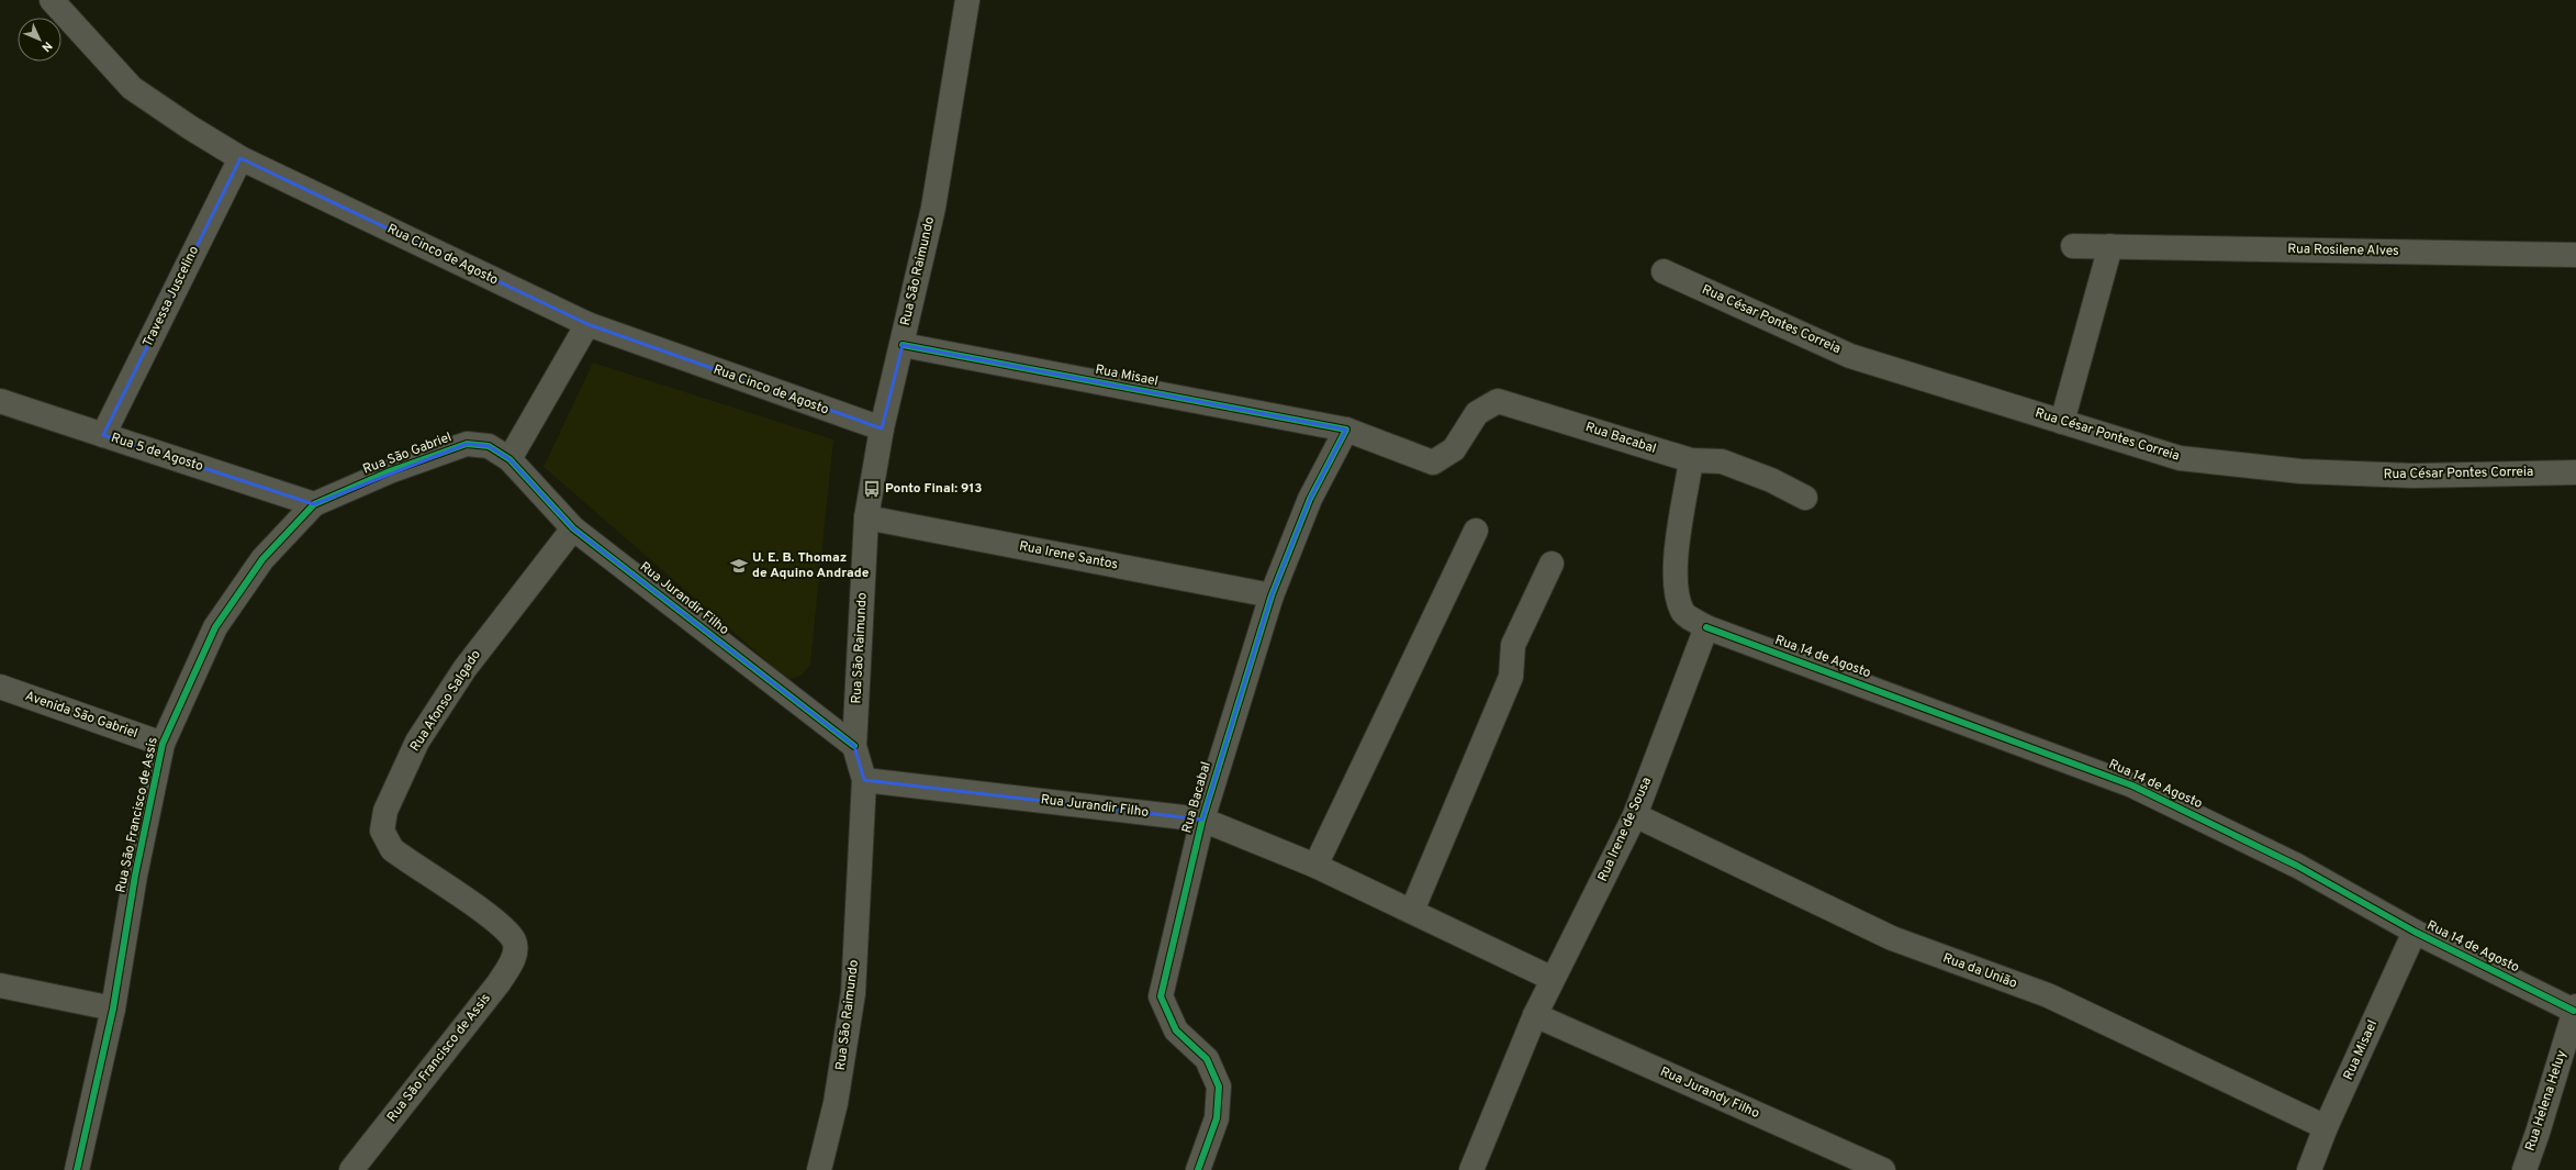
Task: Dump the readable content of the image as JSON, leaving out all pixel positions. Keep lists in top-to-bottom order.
{
  "streets": {
    "street": [
      "Rua Rosilene Alves",
      "Rua Cinco de Agosto",
      "Rua São Raimundo",
      "Travessa Juscelino",
      "Rua César Pontes Correia",
      "Rua Misael",
      "Rua Bacabal",
      "Rua 5 de Agosto",
      "Rua São Gabriel",
      "Rua Irene Santos",
      "Rua Jurandir Filho",
      "Rua 14 de Agosto",
      "Rua Afonso Salgado",
      "Avenida São Gabriel",
      "Rua São Francisco de Assis",
      "Rua Irene de Sousa",
      "Rua da União",
      "Rua Jurandy Filho",
      "Rua Helena Heluy"
    ]
  },
  "crossings": [
    ["Rua Cinco de Agosto", "Rua São Raimundo"],
    ["Rua Cinco de Agosto", "Travessa Juscelino"],
    ["Rua São Raimundo", "Rua Misael"],
    ["Rua São Raimundo", "Rua Irene Santos"],
    ["Rua São Raimundo", "Rua Jurandir Filho"],
    ["Travessa Juscelino", "Rua 5 de Agosto"],
    ["Rua Misael", "Rua Bacabal"],
    ["Rua Misael", "Rua 14 de Agosto"],
    ["Rua Misael", "Rua da União"],
    ["Rua Bacabal", "Rua Irene Santos"],
    ["Rua Bacabal", "Rua Jurandir Filho"],
    ["Rua 5 de Agosto", "Rua São Gabriel"],
    ["Rua 5 de Agosto", "Rua São Francisco de Assis"],
    ["Rua São Gabriel", "Rua Jurandir Filho"],
    ["Rua São Gabriel", "Rua São Francisco de Assis"],
    ["Rua Jurandir Filho", "Rua Afonso Salgado"],
    ["Rua 14 de Agosto", "Rua Irene de Sousa"],
    ["Rua 14 de Agosto", "Rua Helena Heluy"],
    ["Rua Afonso Salgado", "Rua São Francisco de Assis"],
    ["Avenida São Gabriel", "Rua São Francisco de Assis"],
    ["Rua Irene de Sousa", "Rua da União"],
    ["Rua Irene de Sousa", "Rua Jurandy Filho"]
  ],
  "places": {
    "bus stop": ["Ponto Final: 913"],
    "school or university": ["U. E. B. Thomaz de Aquino Andrade"]
  },
  "north": "bottom right"
}
